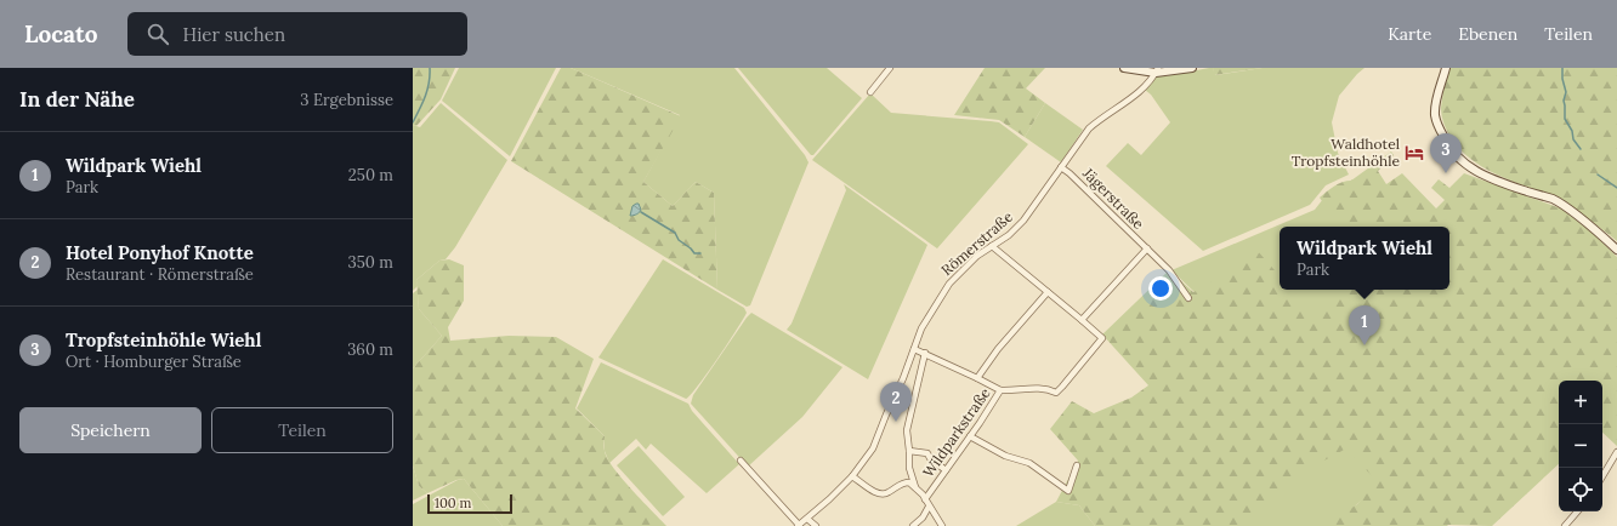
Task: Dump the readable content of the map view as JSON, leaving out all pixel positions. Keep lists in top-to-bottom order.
{
  "streets": {
    "street": ["Jägerstraße", "Römerstraße", "Wildparkstraße"]
  },
  "crossings": [
    ["Jägerstraße", "Römerstraße"],
    ["Jägerstraße", "Wildparkstraße"]
  ],
  "places": {
    "hotel": ["Waldhotel Tropfsteinhöhle"]
  },
  "scale_bar": "100 m",
  "page": {
    "header": "Locato",
    "search": "Hier suchen",
    "nav": ["Karte", "Ebenen", "Teilen"],
    "heading": ["In der Nähe", "3 Ergebnisse"],
    "list": [
      {
        "mark": "1",
        "name": "Wildpark Wiehl",
        "note": "Park",
        "value": "250 m"
      },
      {
        "mark": "2",
        "name": "Hotel Ponyhof Knotte",
        "note": "Restaurant · Römerstraße",
        "value": "350 m"
      },
      {
        "mark": "3",
        "name": "Tropfsteinhöhle Wiehl",
        "note": "Ort · Homburger Straße",
        "value": "360 m"
      }
    ],
    "pins": ["3", "1", "2"],
    "popup": ["Wildpark Wiehl", "Park"],
    "map_buttons": ["+", "−"],
    "buttons": ["Speichern", "Teilen"],
    "scale": "100 m"
  }
}
